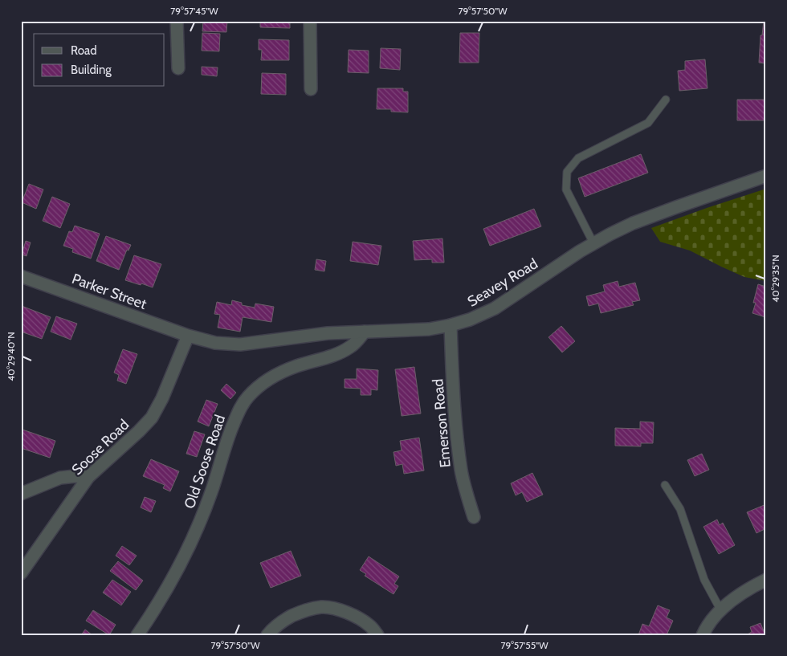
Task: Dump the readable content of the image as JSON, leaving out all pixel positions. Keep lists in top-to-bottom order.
{
  "streets": {
    "street": [
      "Seavey Road",
      "Parker Street",
      "Emerson Road",
      "Soose Road",
      "Old Soose Road"
    ]
  },
  "crossings": [
    ["Seavey Road", "Parker Street"],
    ["Seavey Road", "Emerson Road"],
    ["Seavey Road", "Soose Road"],
    ["Seavey Road", "Old Soose Road"],
    ["Parker Street", "Soose Road"]
  ],
  "legend": ["Road", "Building"],
  "coordinates": [
    "79°57'45\"W",
    "79°57'50\"W",
    "40°29'35\"N",
    "40°29'40\"N",
    "79°57'55\"W"
  ]
}
